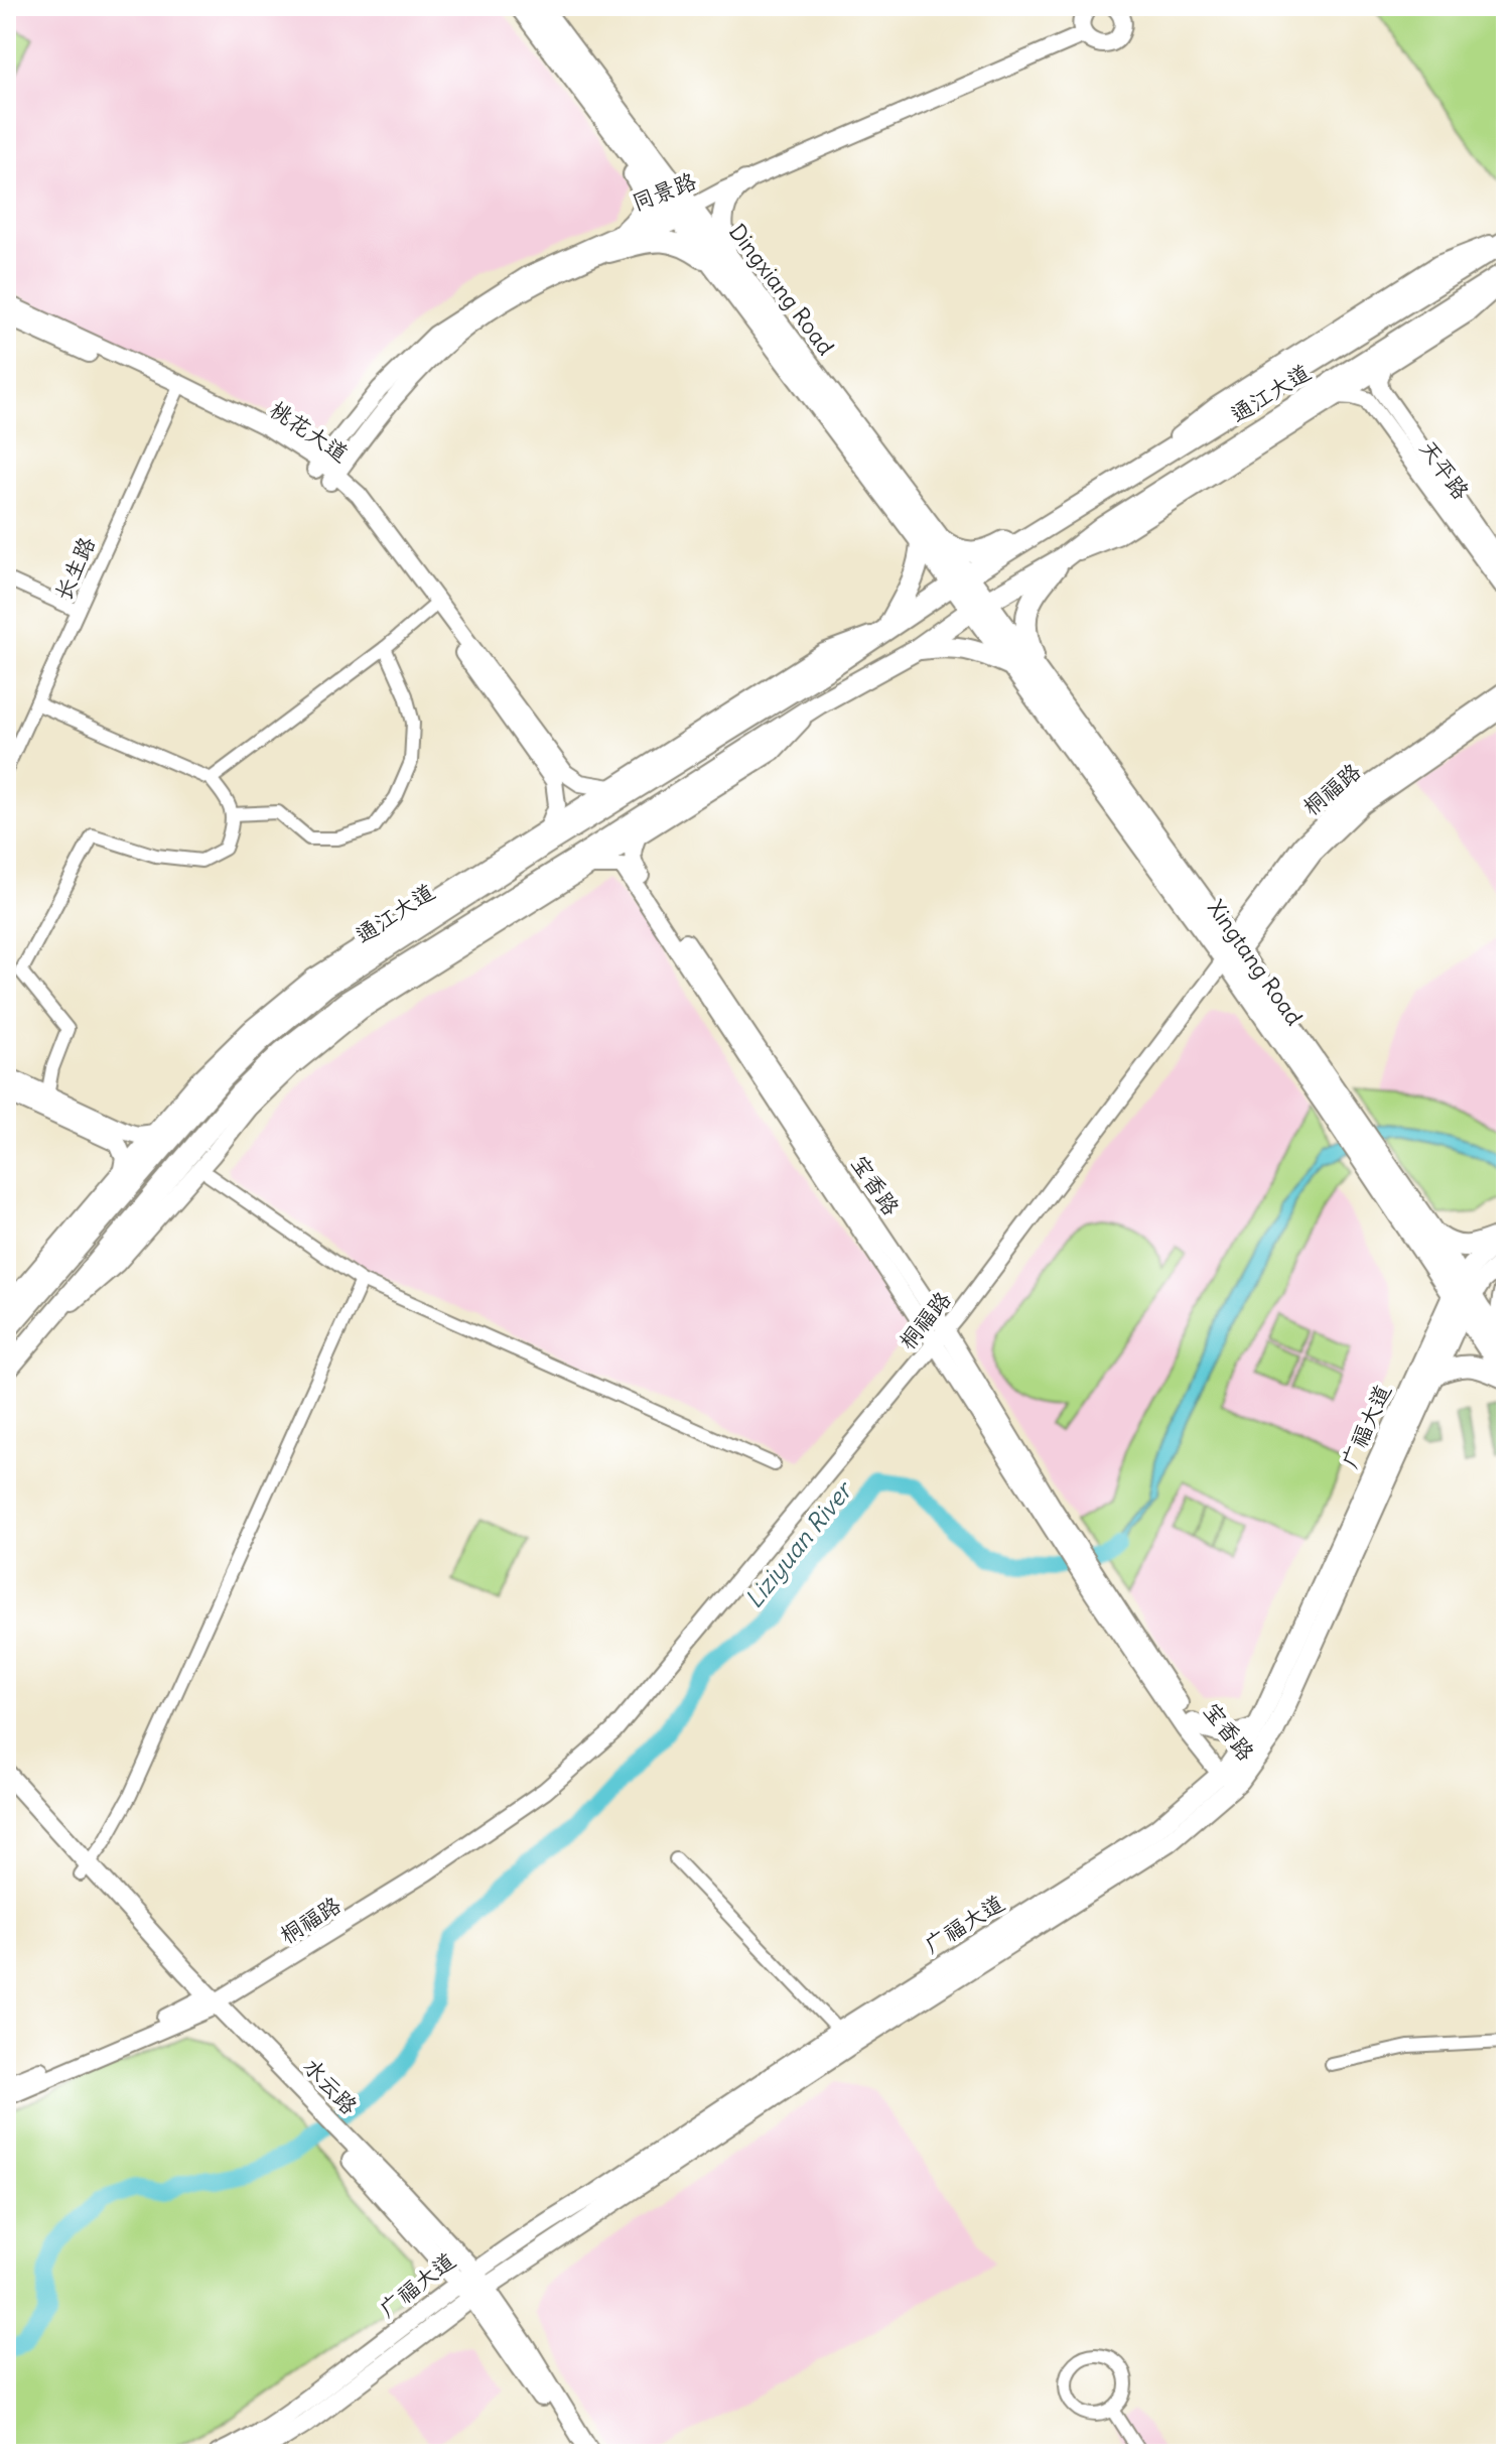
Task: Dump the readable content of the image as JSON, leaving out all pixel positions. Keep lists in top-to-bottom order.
{
  "streets": {
    "main road": [
      "Dingxiang Road",
      "通江大道",
      "Xingtang Road",
      "广福大道",
      "水云路"
    ],
    "street": [
      "同景路",
      "桃花大道",
      "天平路",
      "长生路",
      "桐福路",
      "宝香路"
    ]
  },
  "crossings": [
    ["同景路", "Dingxiang Road"],
    ["同景路", "桃花大道"],
    ["Dingxiang Road", "通江大道"],
    ["Dingxiang Road", "Xingtang Road"],
    ["通江大道", "天平路"],
    ["通江大道", "Xingtang Road"],
    ["桃花大道", "长生路"],
    ["桐福路", "Xingtang Road"],
    ["桐福路", "宝香路"],
    ["桐福路", "水云路"],
    ["Xingtang Road", "广福大道"],
    ["宝香路", "广福大道"],
    ["广福大道", "水云路"]
  ],
  "water": ["Liziyuan River"]
}
